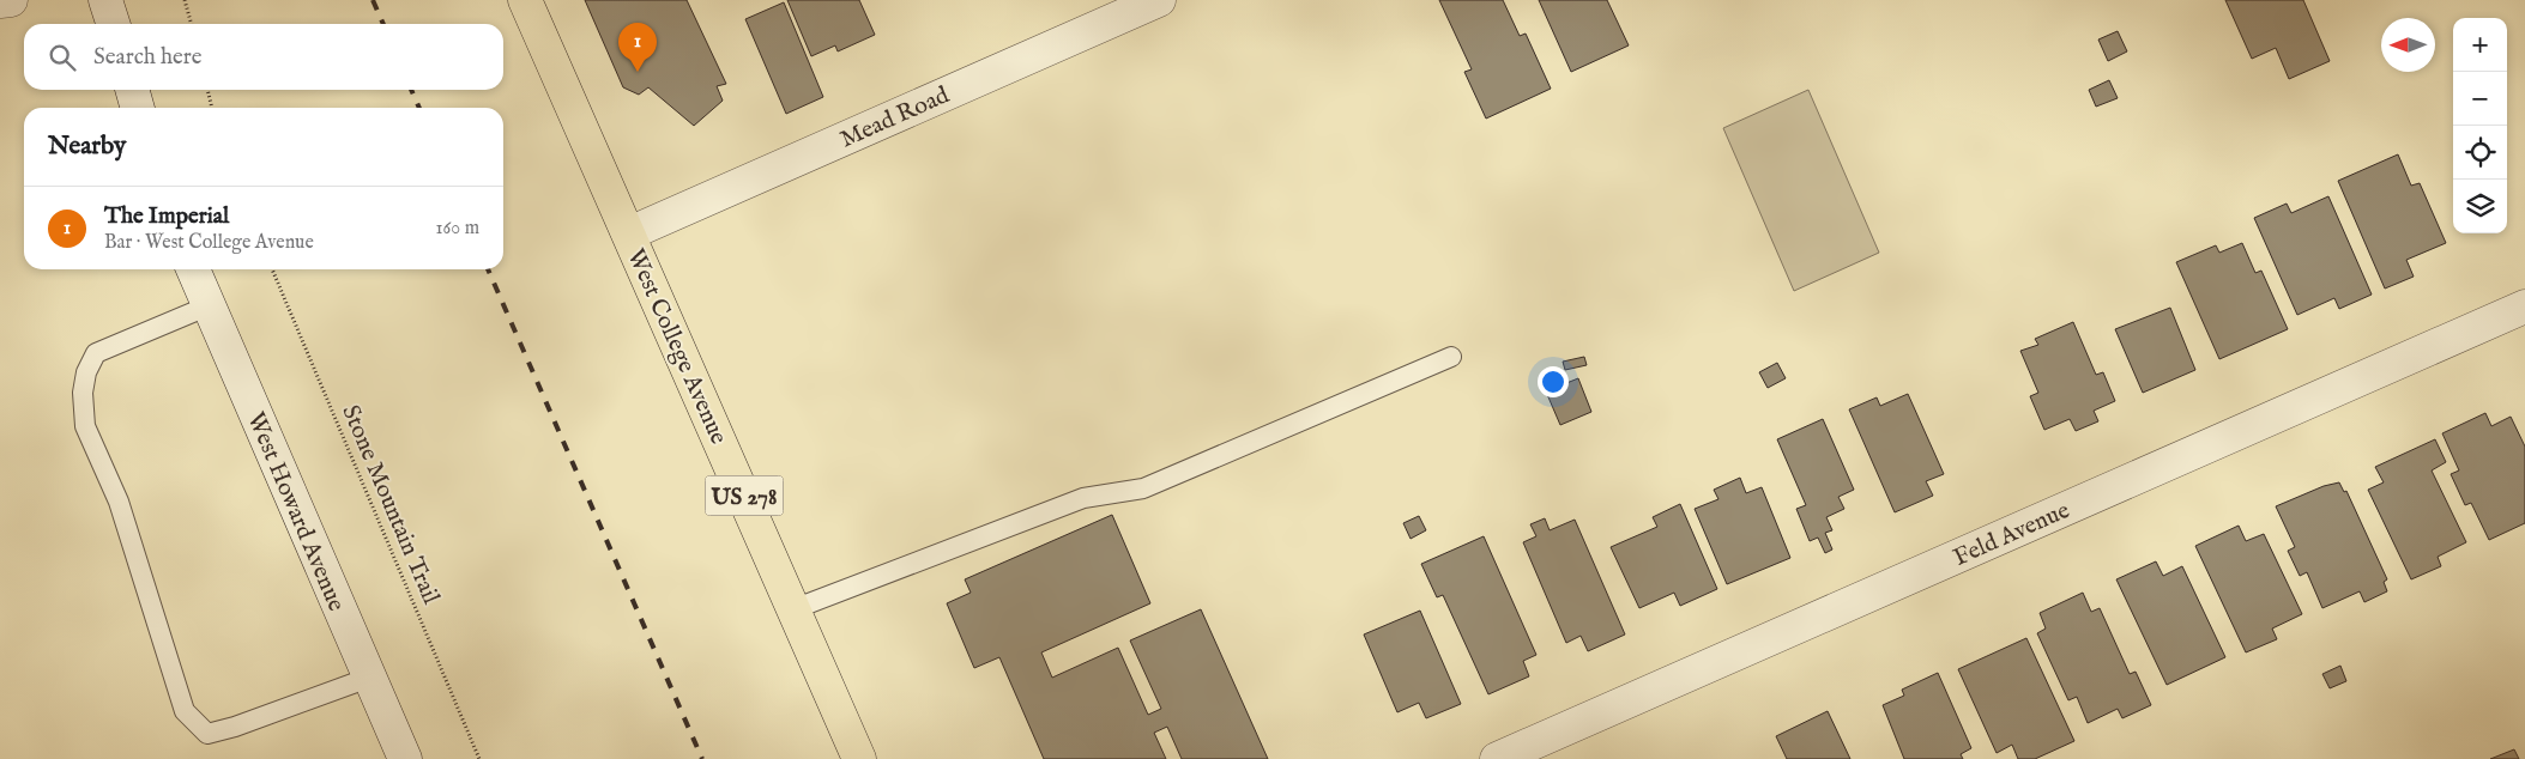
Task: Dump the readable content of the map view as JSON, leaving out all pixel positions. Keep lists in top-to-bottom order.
{
  "streets": {
    "main road": ["West College Avenue", "US 278"],
    "street": ["Mead Road", "West Howard Avenue", "Feld Avenue"],
    "path": ["Stone Mountain Trail"]
  },
  "crossings": [
    ["Mead Road", "West College Avenue"]
  ],
  "north": "left",
  "page": {
    "map_buttons": ["+", "−"],
    "pins": "1",
    "search": "Search here",
    "heading": "Nearby",
    "list": [
      {
        "mark": "1",
        "name": "The Imperial",
        "note": "Bar · West College Avenue",
        "value": "160 m"
      }
    ]
  }
}
